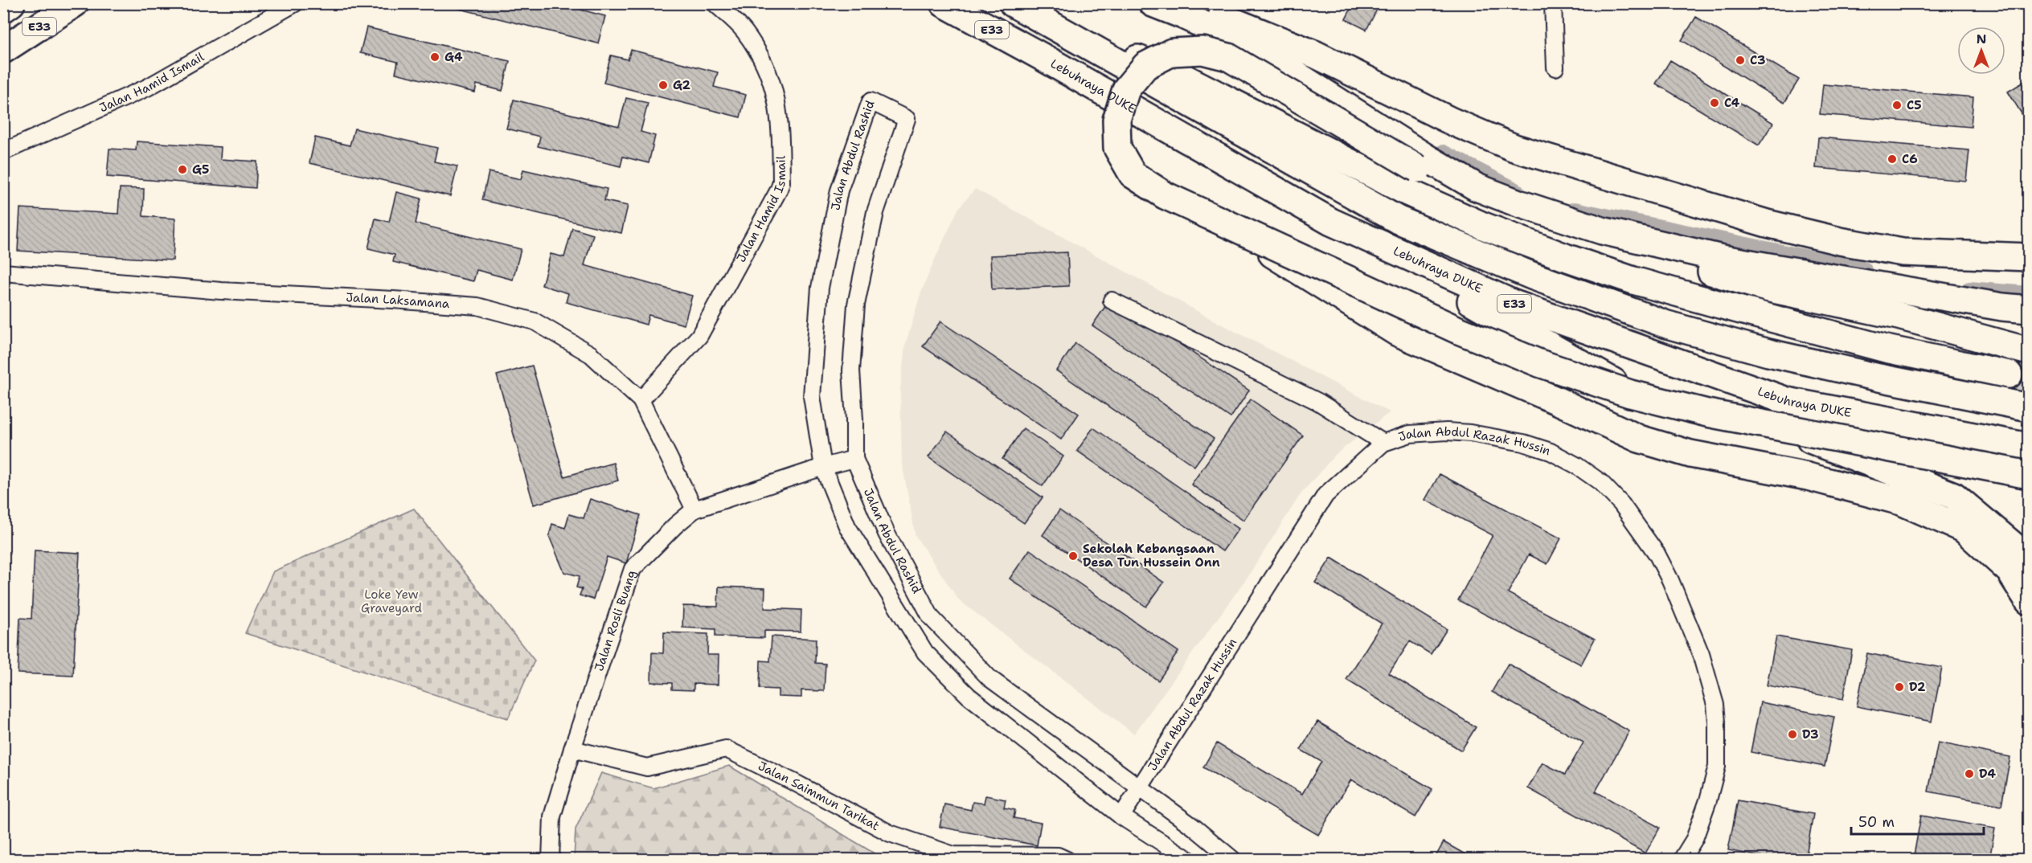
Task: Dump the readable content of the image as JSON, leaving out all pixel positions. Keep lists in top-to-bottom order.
{
  "streets": {
    "highway": ["E33", "Lebuhraya DUKE"],
    "street": [
      "Jalan Hamid Ismail",
      "Jalan Abdul Rashid",
      "Jalan Laksamana",
      "Jalan Abdul Razak Hussin",
      "Jalan Rosli Buang",
      "Jalan Saimmun Tarikat"
    ]
  },
  "crossings": [
    ["Jalan Hamid Ismail", "Jalan Laksamana"],
    ["Jalan Abdul Rashid", "Jalan Abdul Razak Hussin"],
    ["Jalan Abdul Rashid", "Jalan Rosli Buang"],
    ["Jalan Laksamana", "Jalan Rosli Buang"],
    ["Jalan Rosli Buang", "Jalan Saimmun Tarikat"]
  ],
  "parks": ["Loke Yew Graveyard"],
  "places": [
    "G4",
    "C3",
    "G2",
    "C4",
    "C5",
    "C6",
    "G5",
    "Sekolah Kebangsaan Desa Tun Hussein Onn",
    "D2",
    "D3",
    "D4"
  ],
  "scale_bar": "50 m",
  "north": "top"
}
